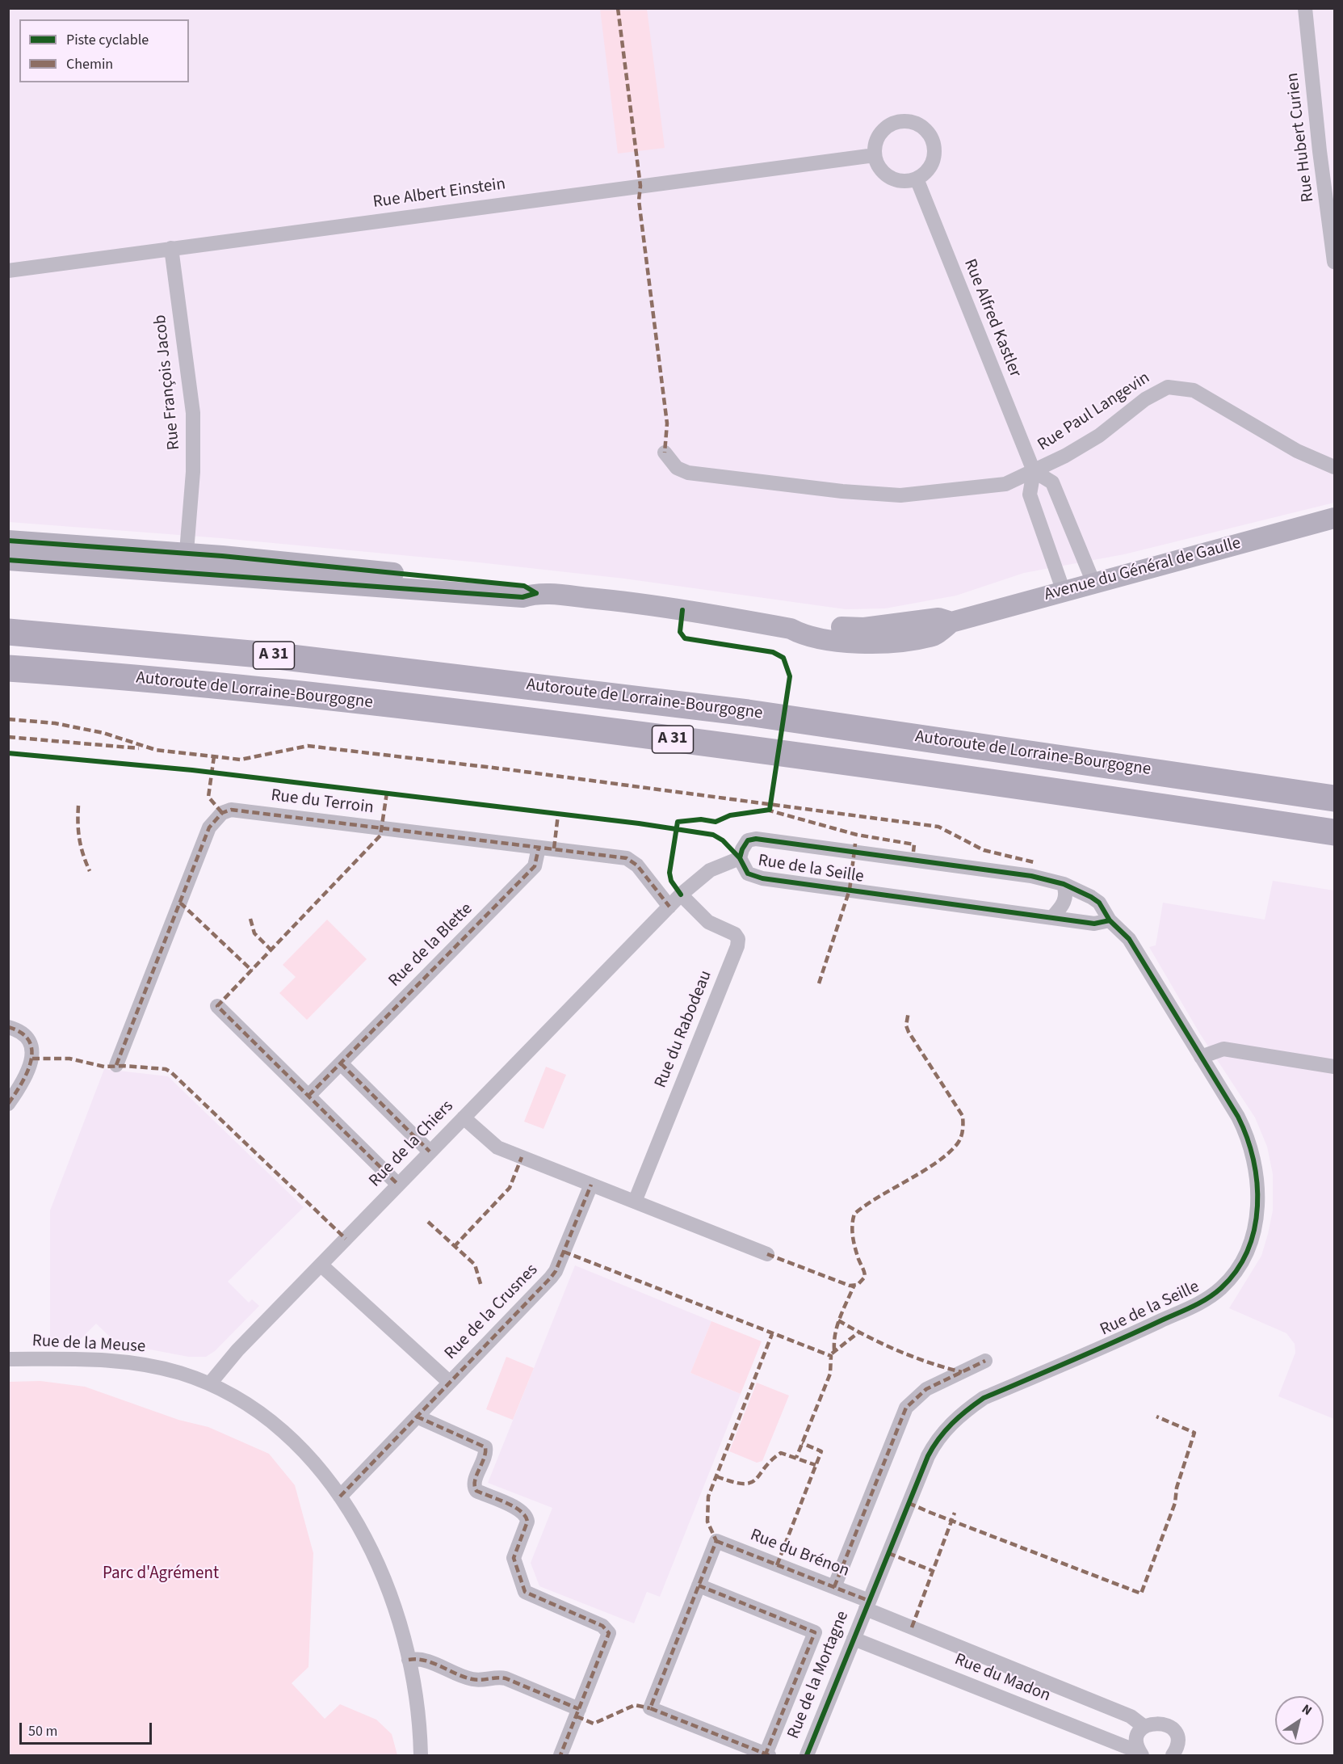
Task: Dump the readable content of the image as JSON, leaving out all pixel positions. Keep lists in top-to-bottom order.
{
  "streets": {
    "highway": ["A 31", "Autoroute de Lorraine-Bourgogne"],
    "main road": ["Avenue du Général de Gaulle"],
    "street": [
      "Rue Hubert Curien",
      "Rue Albert Einstein",
      "Rue Alfred Kastler",
      "Rue François Jacob",
      "Rue Paul Langevin",
      "Rue du Terroin",
      "Rue de la Seille",
      "Rue de la Blette",
      "Rue du Rabodeau",
      "Rue de la Chiers",
      "Rue de la Crusnes",
      "Rue de la Meuse",
      "Rue du Brénon",
      "Rue de la Mortagne",
      "Rue du Madon"
    ]
  },
  "crossings": [
    ["Rue Albert Einstein", "Rue Alfred Kastler"],
    ["Rue Albert Einstein", "Rue François Jacob"],
    ["Rue Alfred Kastler", "Rue Paul Langevin"],
    ["Rue François Jacob", "Avenue du Général de Gaulle"],
    ["Rue du Terroin", "Rue de la Seille"],
    ["Rue du Terroin", "Rue de la Blette"],
    ["Rue de la Seille", "Rue du Rabodeau"],
    ["Rue de la Seille", "Rue de la Chiers"],
    ["Rue de la Seille", "Rue du Brénon"],
    ["Rue de la Seille", "Rue de la Mortagne"],
    ["Rue de la Seille", "Rue du Madon"],
    ["Rue de la Chiers", "Rue de la Crusnes"],
    ["Rue de la Chiers", "Rue de la Meuse"],
    ["Rue du Brénon", "Rue de la Mortagne"],
    ["Rue du Brénon", "Rue du Madon"],
    ["Rue de la Mortagne", "Rue du Madon"]
  ],
  "parks": ["Parc d'Agrément"],
  "legend": ["Piste cyclable", "Chemin"],
  "scale_bar": "50 m",
  "north": "top right"
}
